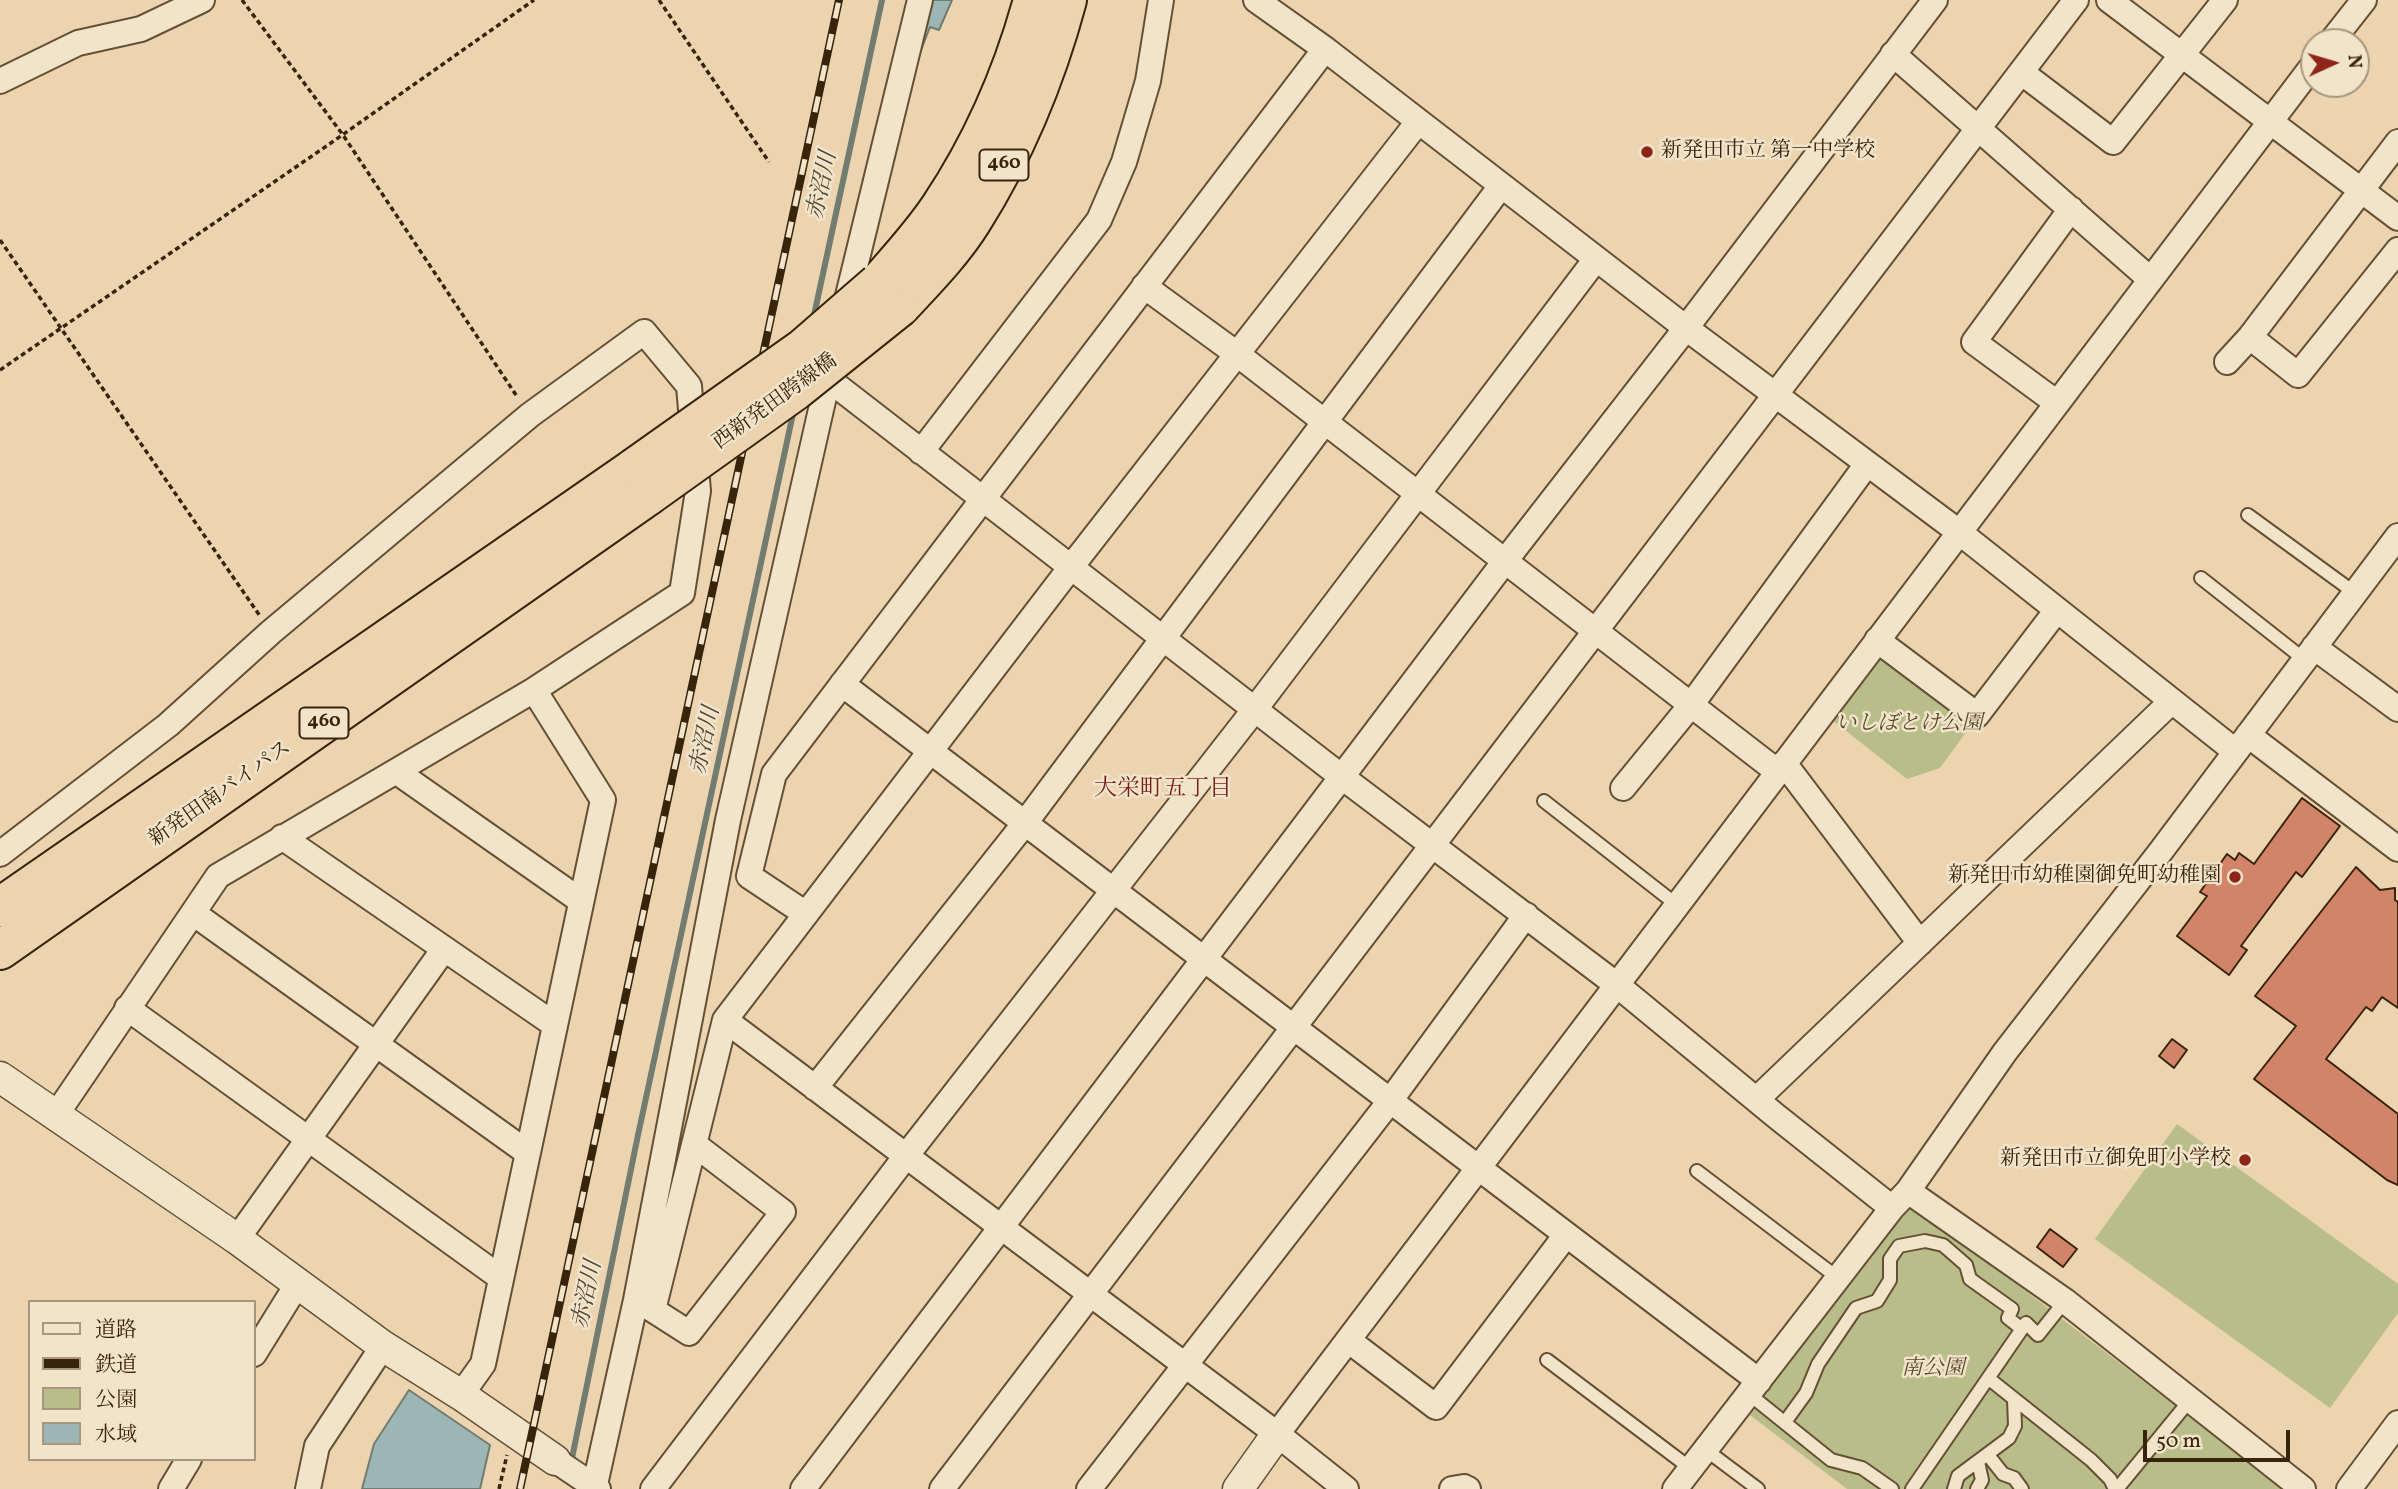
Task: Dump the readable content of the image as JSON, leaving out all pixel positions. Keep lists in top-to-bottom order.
{
  "streets": {
    "highway": ["460", "西新発田跨線橋", "新発田南バイパス"]
  },
  "crossings": [
    ["460", "西新発田跨線橋"],
    ["西新発田跨線橋", "新発田南バイパス"]
  ],
  "districts": ["大栄町五丁目"],
  "water": ["赤沼川"],
  "parks": ["いしぼとけ公園", "南公園"],
  "places": ["新発田市立 第一中学校", "新発田市幼稚園御免町幼稚園", "新発田市立御免町小学校"],
  "legend": [
    "道路",
    "鉄道",
    "公園",
    "水域"
  ],
  "scale_bar": "50 m",
  "north": "right"
}
